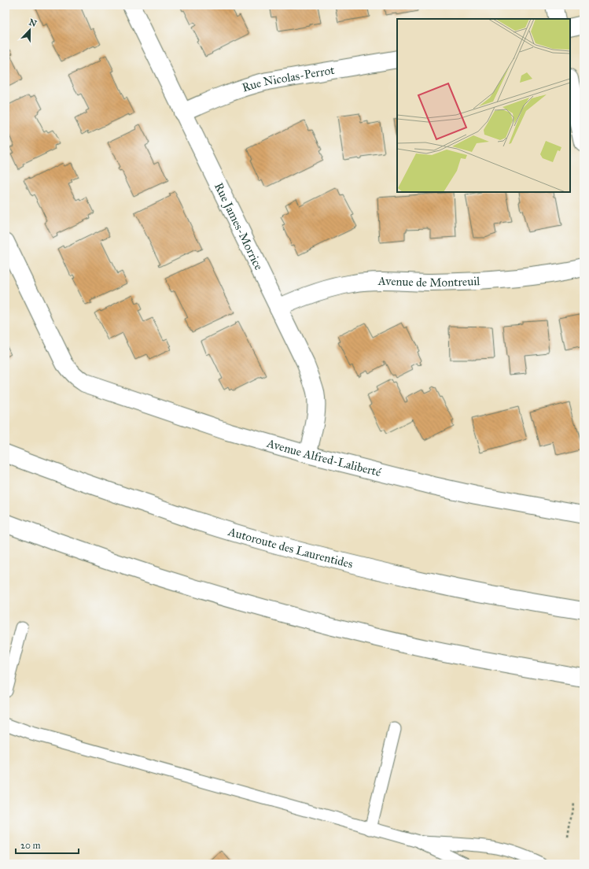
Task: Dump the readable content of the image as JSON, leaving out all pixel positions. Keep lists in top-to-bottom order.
{
  "streets": {
    "main road": [
      "Rue Nicolas-Perrot",
      "Rue James-Morrice",
      "Avenue de Montreuil",
      "Avenue Alfred-Laliberté",
      "Autoroute des Laurentides"
    ]
  },
  "crossings": [
    ["Rue Nicolas-Perrot", "Rue James-Morrice"],
    ["Rue James-Morrice", "Avenue de Montreuil"],
    ["Rue James-Morrice", "Avenue Alfred-Laliberté"]
  ],
  "scale_bar": "20 m",
  "north": "top"
}
